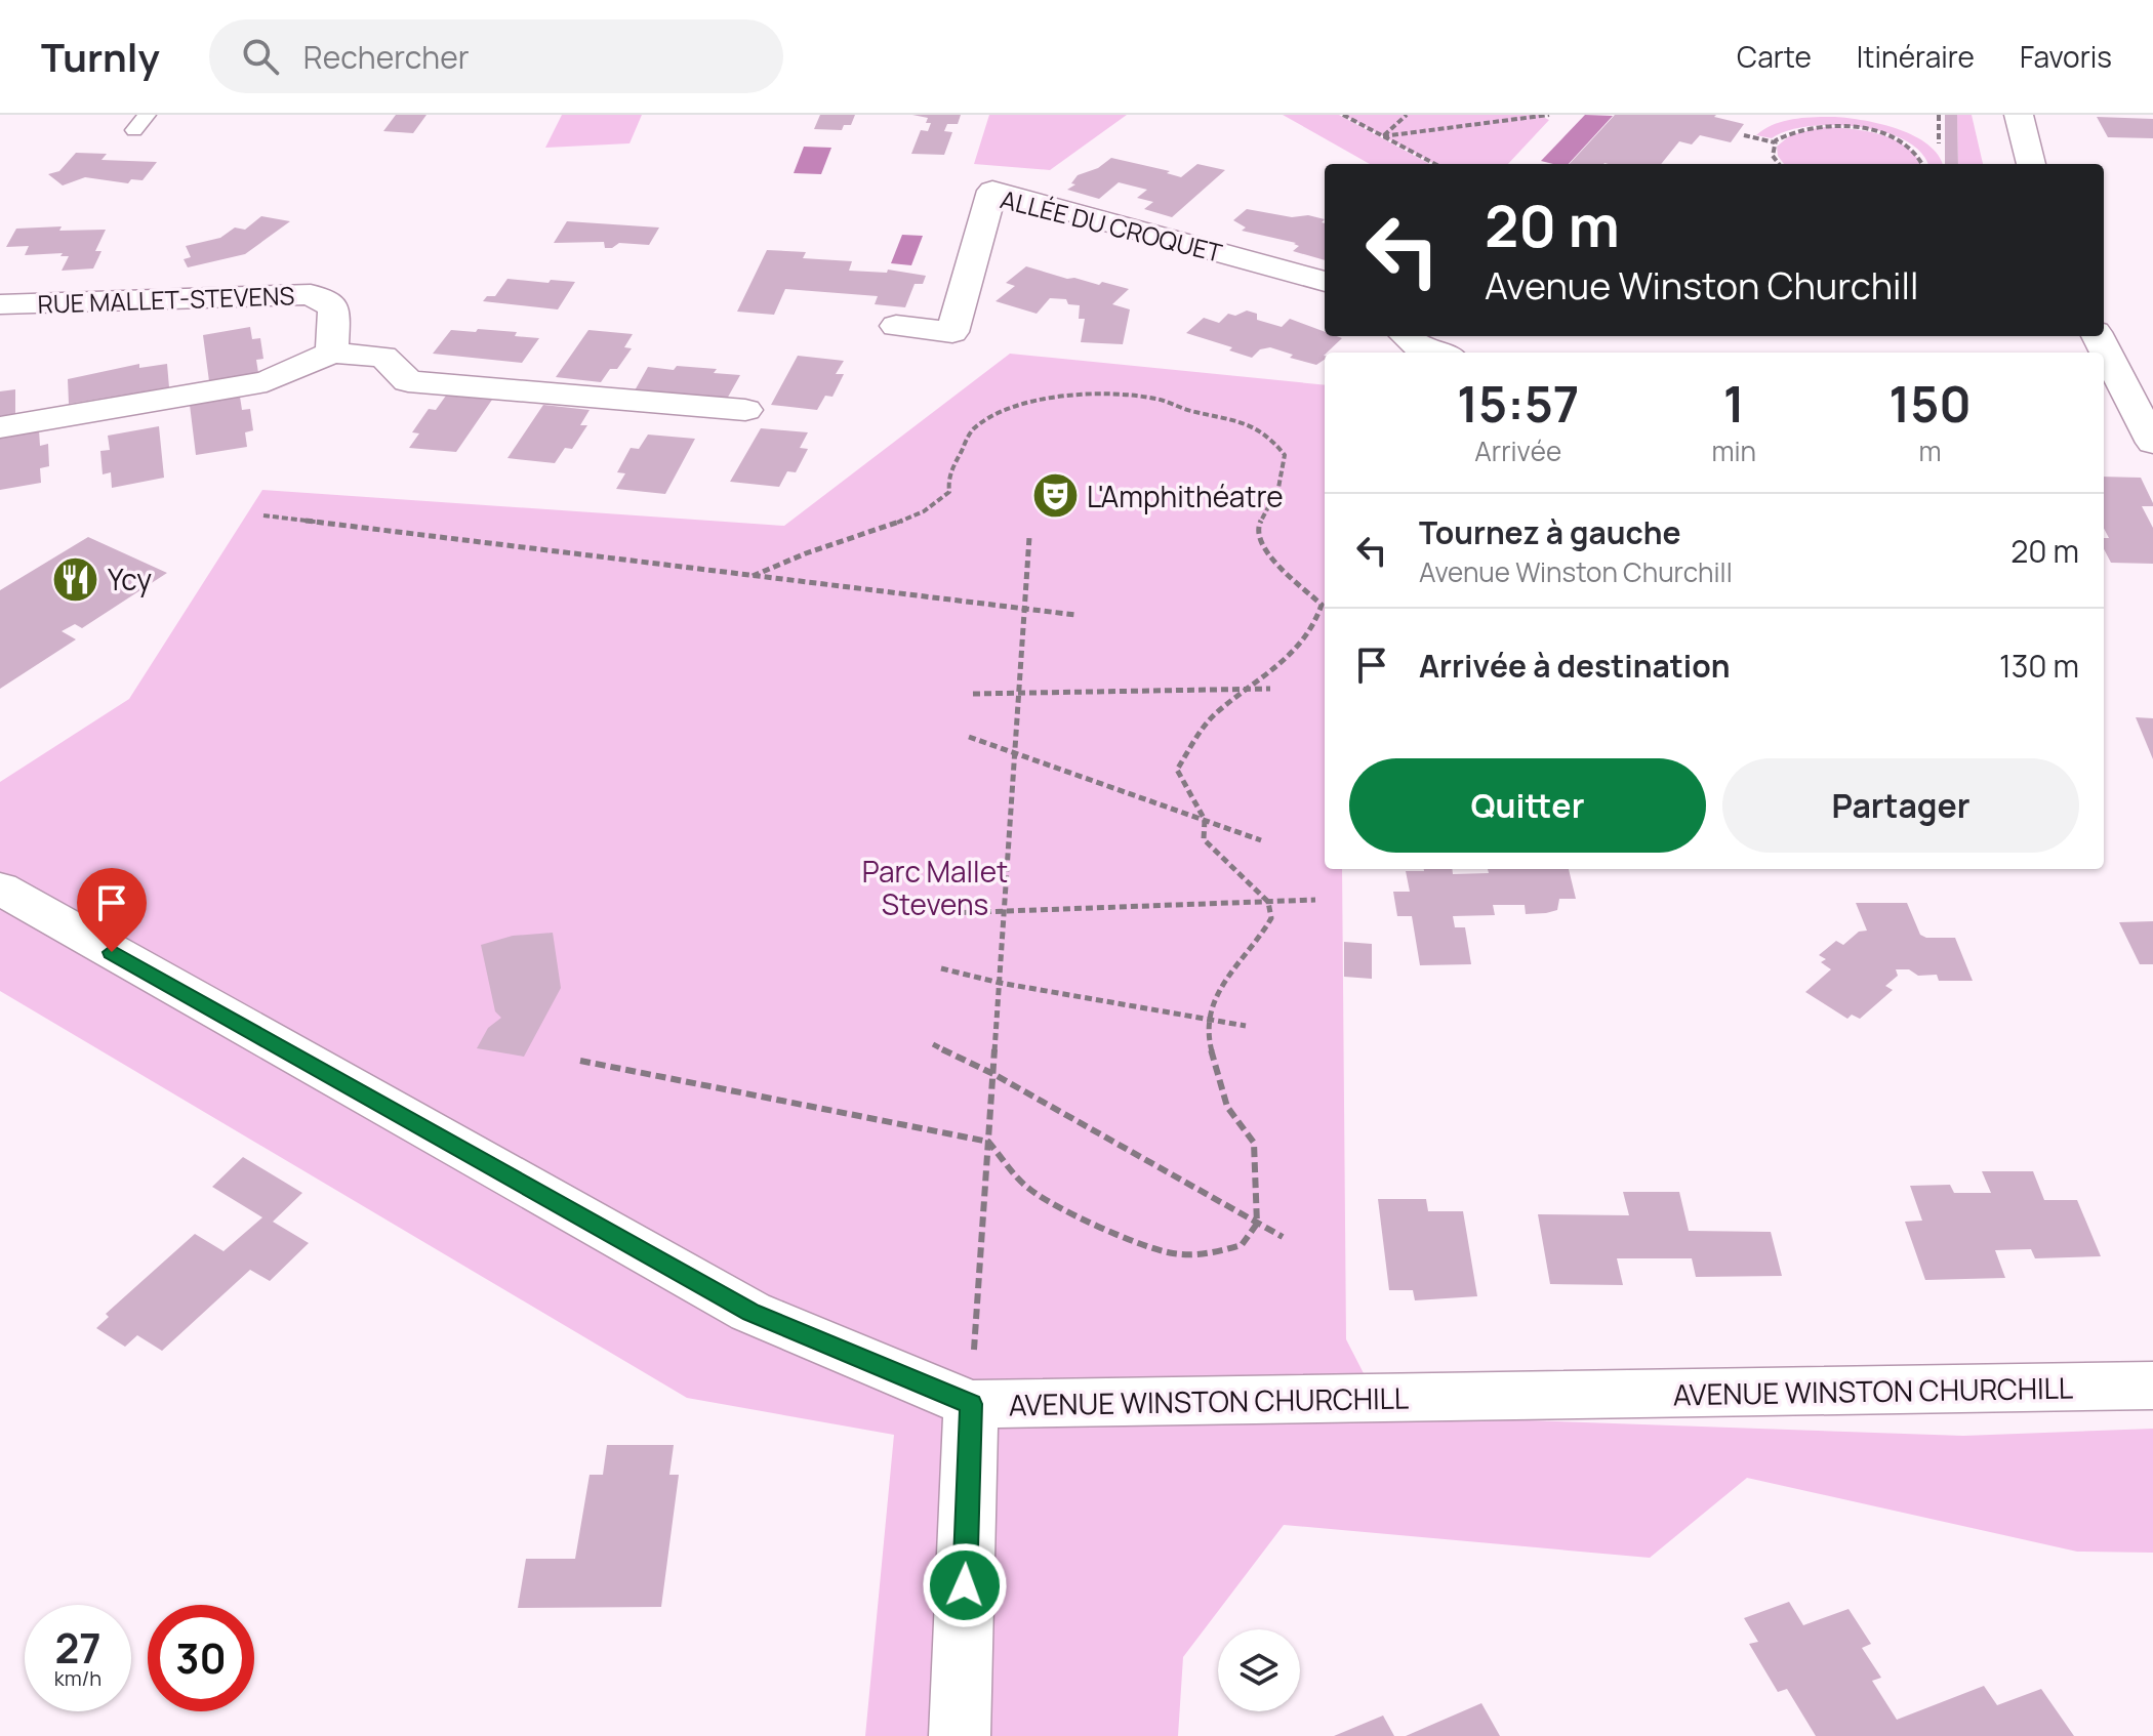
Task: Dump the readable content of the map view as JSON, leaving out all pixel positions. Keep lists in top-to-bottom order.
{
  "streets": {
    "street": ["ALLÉE DU CROQUET", "RUE MALLET-STEVENS", "AVENUE WINSTON CHURCHILL"]
  },
  "parks": ["Parc Mallet Stevens"],
  "places": {
    "theatre": ["L'Amphithéatre"],
    "restaurant": ["Ycy"]
  },
  "page": {
    "header": "Turnly",
    "search": "Rechercher",
    "nav": ["Carte", "Itinéraire", "Favoris"],
    "turn": ["20 m", "Avenue Winston Churchill"],
    "eta": [
      "15:57",
      "Arrivée",
      "1",
      "min",
      "150",
      "m"
    ],
    "list": [
      {
        "name": "Tournez à gauche",
        "note": "Avenue Winston Churchill",
        "value": "20 m"
      },
      {
        "name": "Arrivée à destination",
        "value": "130 m"
      }
    ],
    "buttons": ["Quitter", "Partager"],
    "speed": "27 km/h",
    "limit": "30"
  }
}
